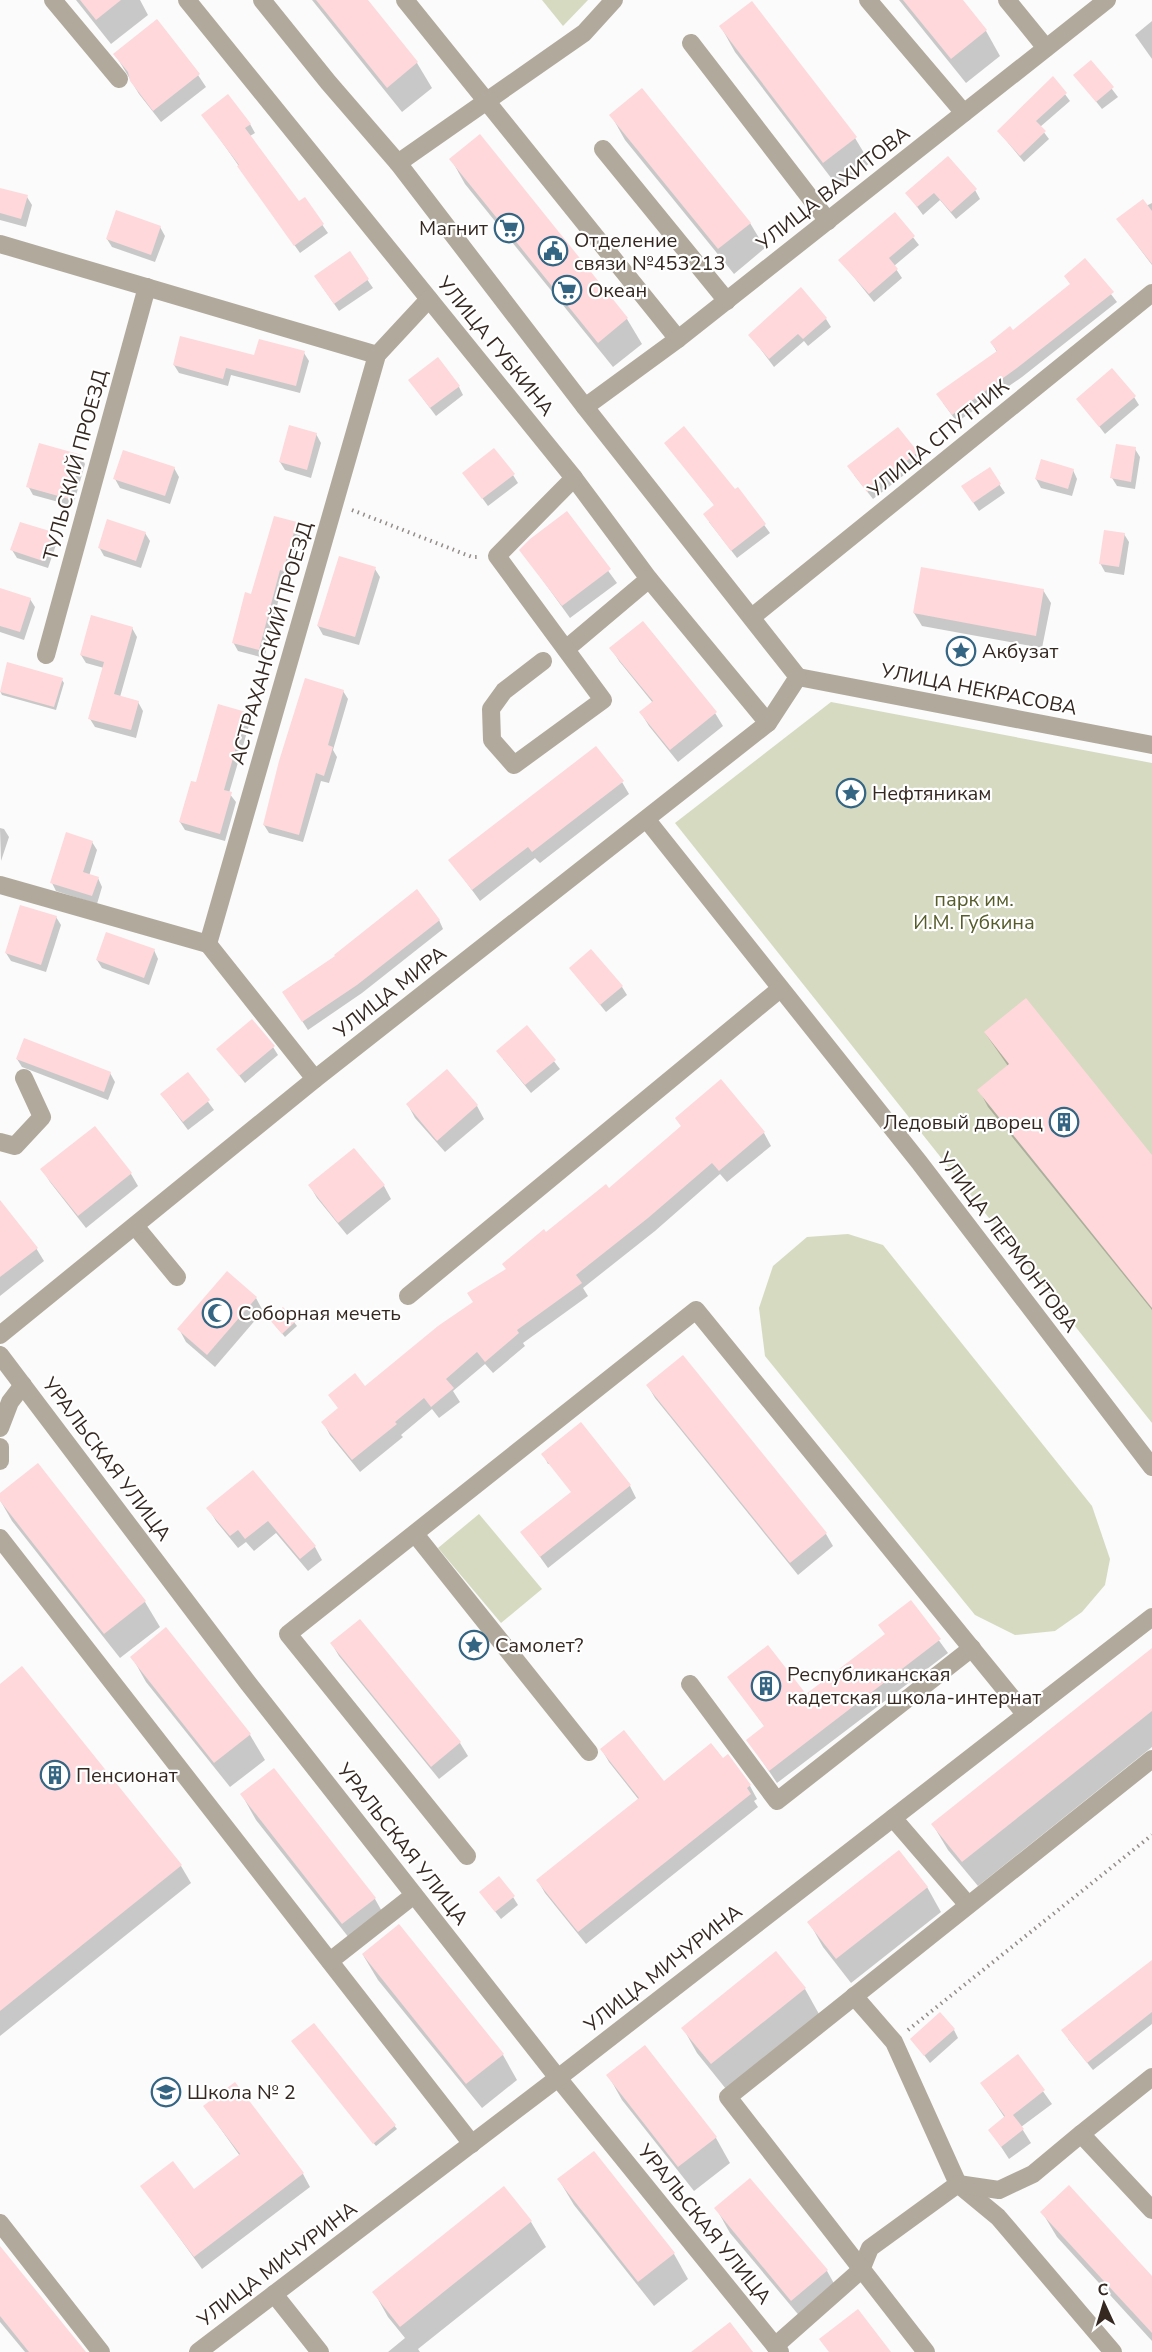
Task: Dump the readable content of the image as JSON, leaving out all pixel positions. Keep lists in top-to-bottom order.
{
  "streets": {
    "street": [
      "УЛИЦА ВАХИТОВА",
      "УЛИЦА ГУБКИНА",
      "УЛИЦА СПУТНИК",
      "ТУЛЬСКИЙ ПРОЕЗД",
      "АСТРАХАНСКИЙ ПРОЕЗД",
      "УЛИЦА НЕКРАСОВА",
      "УЛИЦА МИРА",
      "УЛИЦА ЛЕРМОНТОВА",
      "УРАЛЬСКАЯ УЛИЦА",
      "УЛИЦА МИЧУРИНА"
    ]
  },
  "crossings": [
    ["УЛИЦА ВАХИТОВА", "УЛИЦА ГУБКИНА"],
    ["УЛИЦА ГУБКИНА", "УЛИЦА СПУТНИК"],
    ["УЛИЦА ГУБКИНА", "УЛИЦА НЕКРАСОВА"],
    ["УЛИЦА ГУБКИНА", "УЛИЦА МИРА"],
    ["УЛИЦА НЕКРАСОВА", "УЛИЦА МИРА"],
    ["УЛИЦА МИРА", "УЛИЦА ЛЕРМОНТОВА"],
    ["УРАЛЬСКАЯ УЛИЦА", "УЛИЦА МИЧУРИНА"]
  ],
  "parks": ["парк им. И.М. Губкина"],
  "places": {
    "supermarket": ["Магнит", "Океан"],
    "public building": ["Отделение связи №453213"],
    "place": ["Акбузат", "Нефтяникам", "Самолет?"],
    "building": ["Ледовый дворец", "Республиканская кадетская школа-интернат", "Пенсионат"],
    "mosque": ["Соборная мечеть"],
    "school or university": ["Школа № 2"]
  },
  "north": "top"
}
